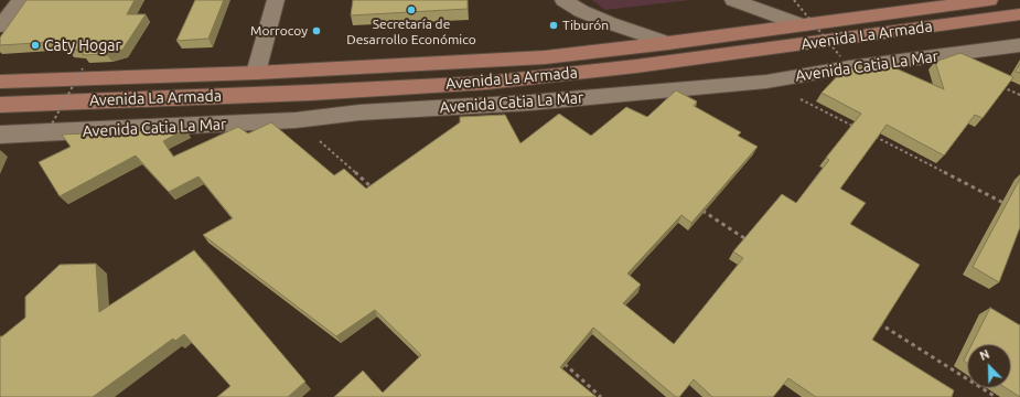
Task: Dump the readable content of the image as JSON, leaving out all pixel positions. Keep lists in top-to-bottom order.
{
  "streets": {
    "main road": ["Avenida La Armada"],
    "street": ["Avenida Catia La Mar"]
  },
  "places": [
    "Secretaría de Desarrollo Económico",
    "Tiburón",
    "Morrocoy",
    "Caty Hogar"
  ],
  "north": "top left"
}
